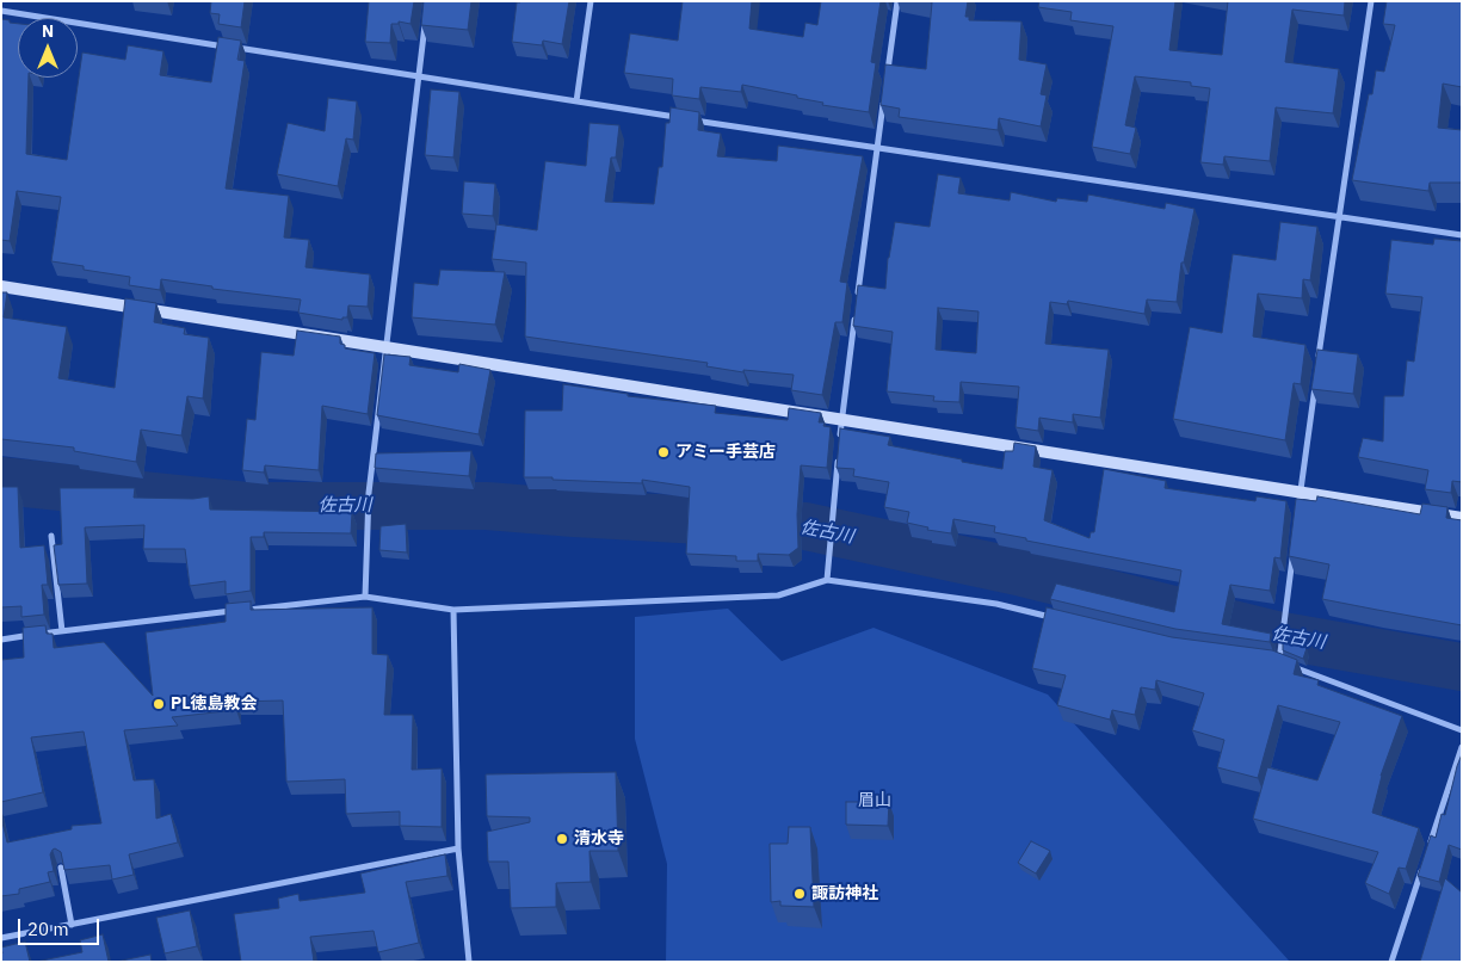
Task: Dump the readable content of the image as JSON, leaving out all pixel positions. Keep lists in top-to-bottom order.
{
  "water": ["佐古川"],
  "parks": ["眉山"],
  "places": [
    "アミー手芸店",
    "PL徳島教会",
    "清水寺",
    "諏訪神社"
  ],
  "scale_bar": "20 m",
  "north": "top"
}
